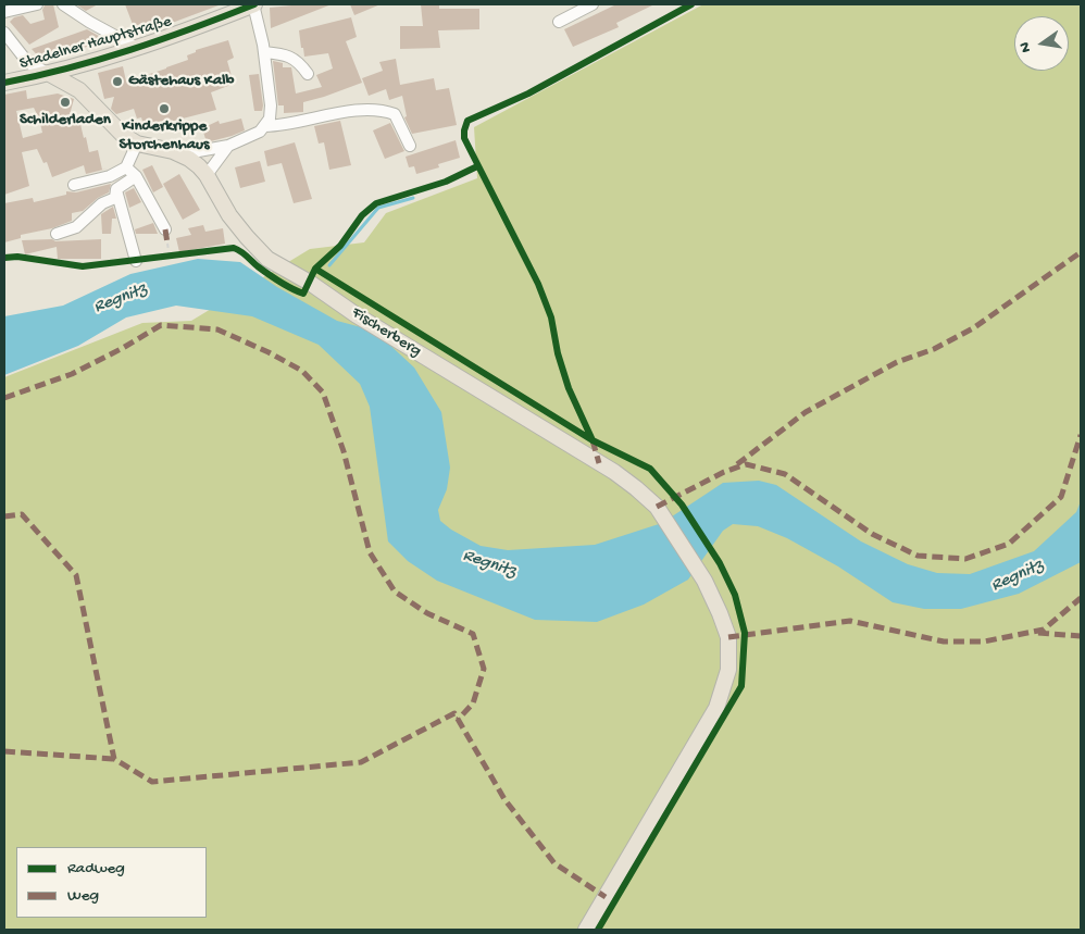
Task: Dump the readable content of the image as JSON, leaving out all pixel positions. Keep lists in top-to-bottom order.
{
  "streets": {
    "main road": ["Stadelner Hauptstraße", "Fischerberg"]
  },
  "crossings": [
    ["Stadelner Hauptstraße", "Fischerberg"]
  ],
  "water": ["Regnitz"],
  "places": ["Gästehaus Kalb", "Schilderladen", "Kinderkrippe Storchenhaus"],
  "legend": ["Radweg", "Weg"],
  "north": "left"
}
